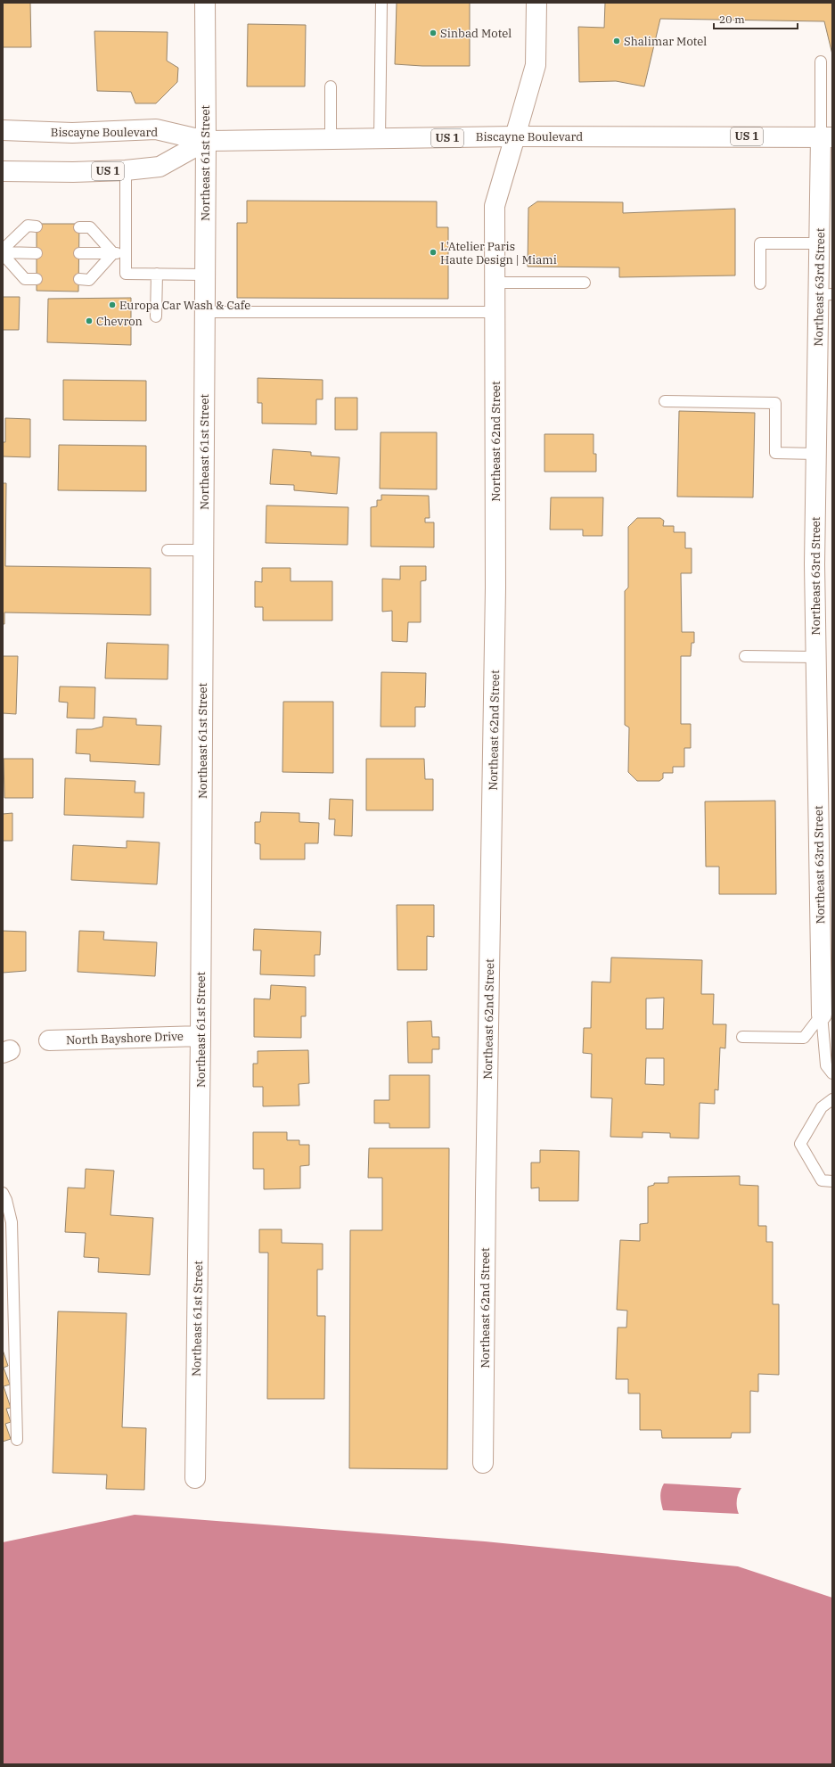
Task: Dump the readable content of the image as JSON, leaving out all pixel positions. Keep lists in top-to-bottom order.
{
  "streets": {
    "street": [
      "Biscayne Boulevard",
      "US 1",
      "Northeast 61st Street",
      "Northeast 63rd Street",
      "Northeast 62nd Street",
      "North Bayshore Drive"
    ]
  },
  "crossings": [
    ["Biscayne Boulevard", "Northeast 61st Street"],
    ["Biscayne Boulevard", "Northeast 63rd Street"],
    ["Biscayne Boulevard", "Northeast 62nd Street"],
    ["Northeast 61st Street", "North Bayshore Drive"]
  ],
  "places": [
    "Sinbad Motel",
    "Shalimar Motel",
    "L'Atelier Paris Haute Design | Miami",
    "Europa Car Wash & Cafe",
    "Chevron"
  ],
  "scale_bar": "20 m"
}
